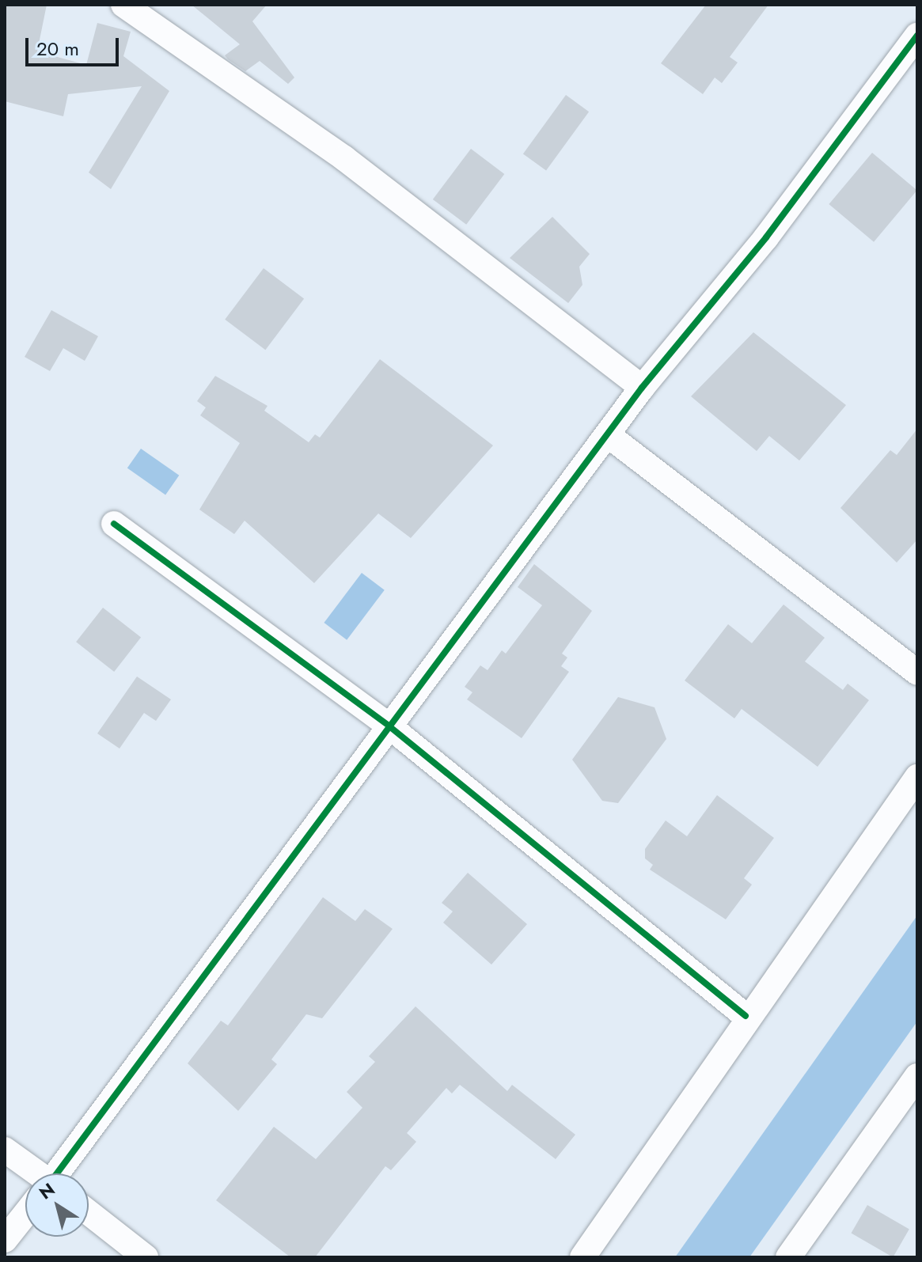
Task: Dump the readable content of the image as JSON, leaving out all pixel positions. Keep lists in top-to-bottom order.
{
  "scale_bar": "20 m",
  "north": "top left"
}
